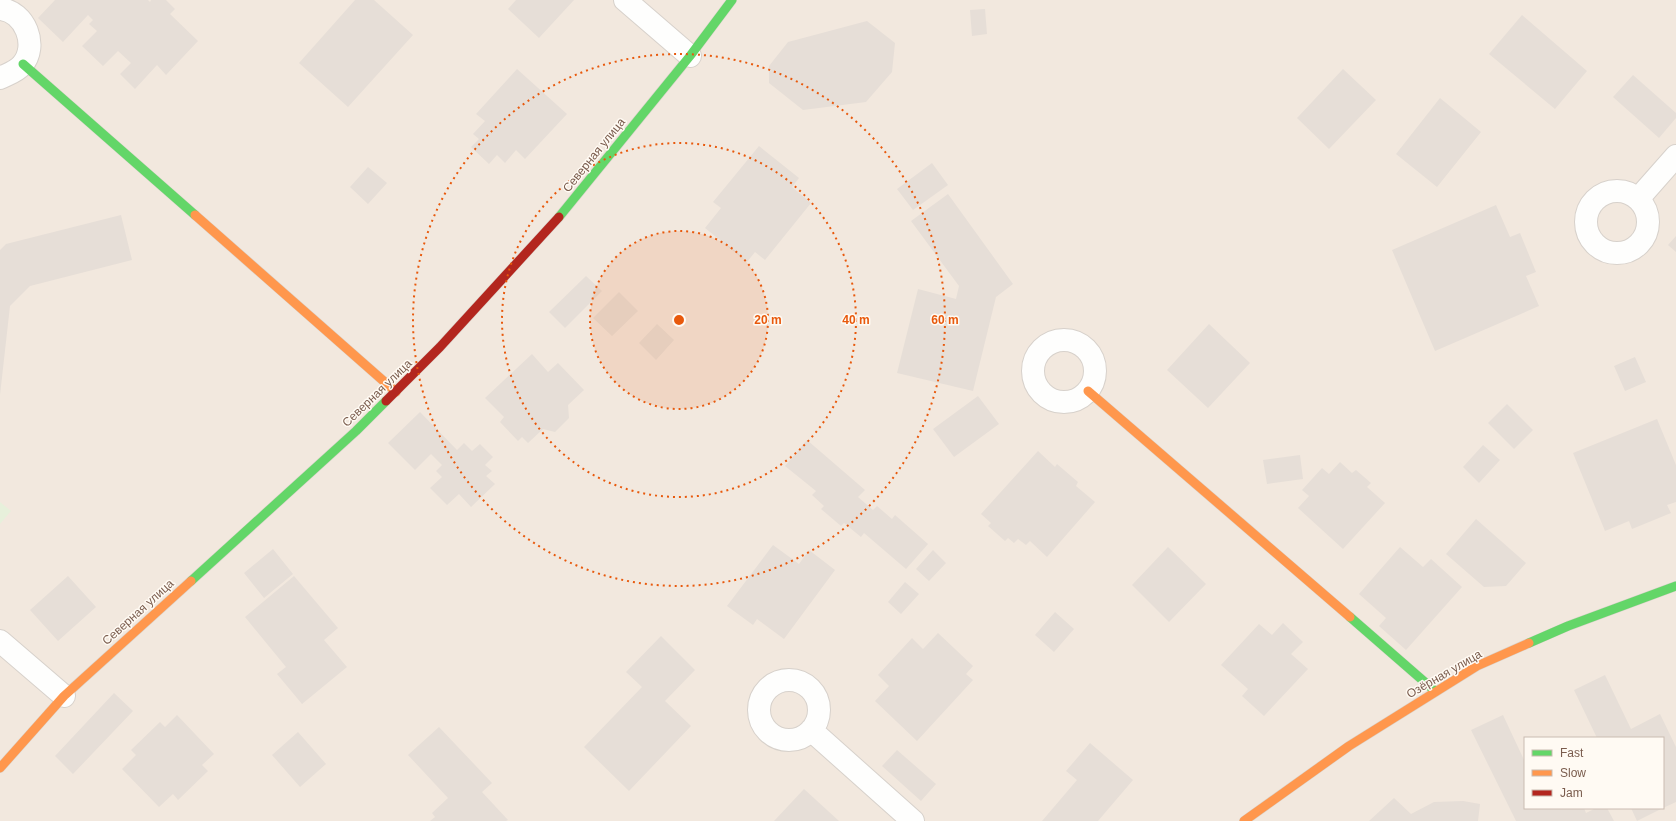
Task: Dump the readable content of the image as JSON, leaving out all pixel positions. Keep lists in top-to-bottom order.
{
  "streets": {
    "street": ["Северная улица", "Озёрная улица"]
  },
  "legend": ["Fast", "Slow", "Jam"],
  "rings": ["20 m", "40 m", "60 m"]
}
